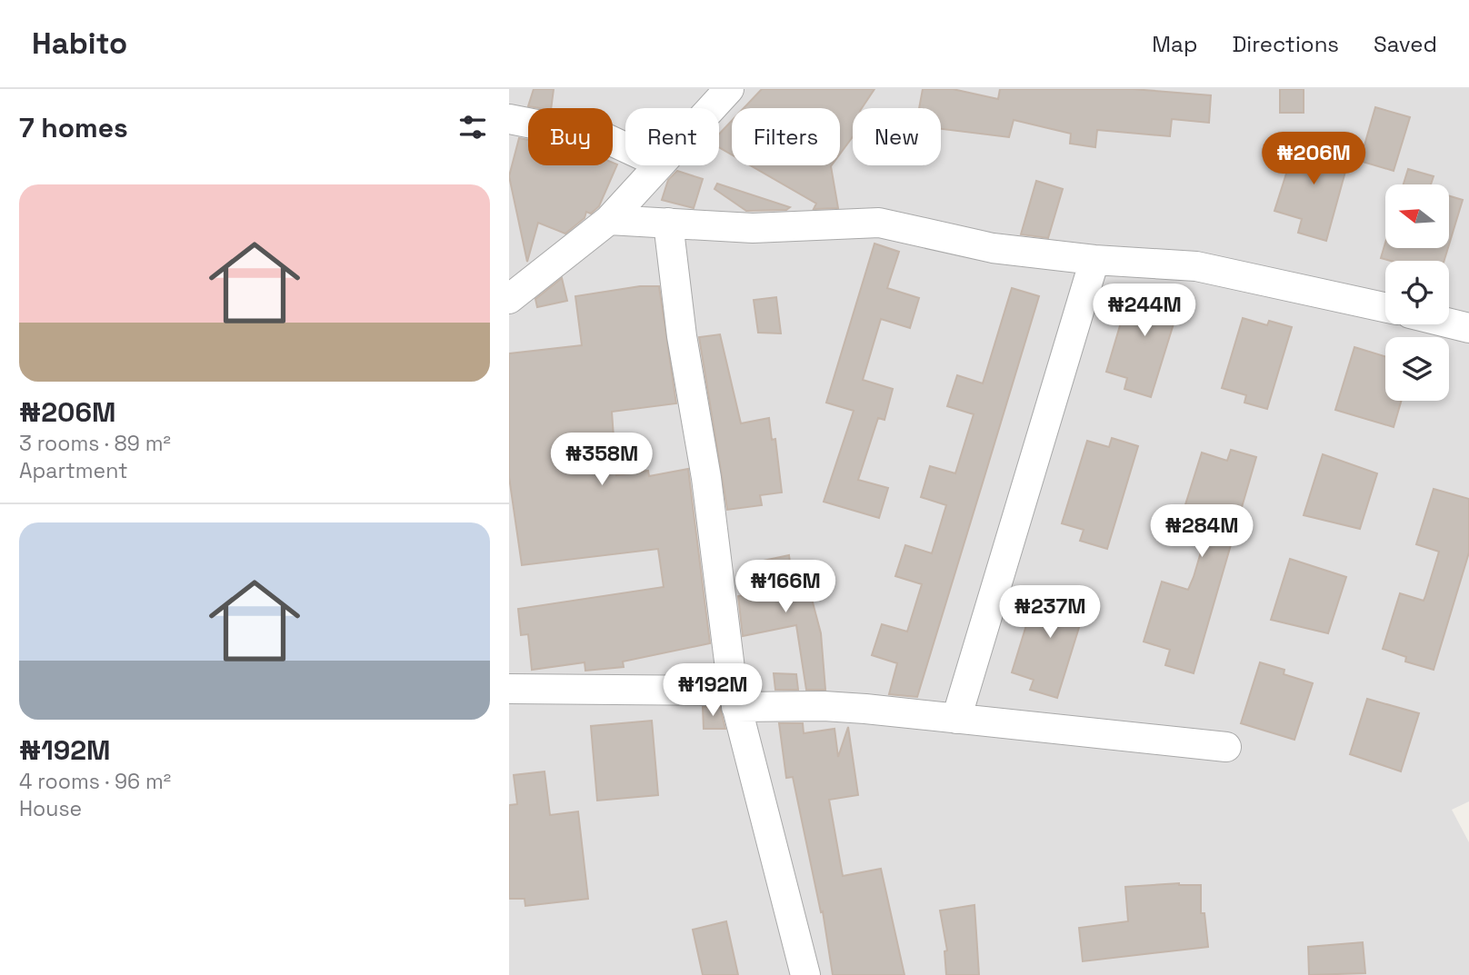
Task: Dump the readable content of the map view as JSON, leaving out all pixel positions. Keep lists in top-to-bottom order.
{
  "north": "left",
  "page": {
    "header": "Habito",
    "nav": ["Map", "Directions", "Saved"],
    "heading": "7 homes",
    "chip": [
      "Buy",
      "Rent",
      "Filters",
      "New"
    ],
    "price": [
      "₦206M",
      "₦244M",
      "₦358M",
      "₦284M",
      "₦166M",
      "₦237M",
      "₦192M"
    ],
    "list": [
      {
        "name": "₦206M",
        "note": "3 rooms · 89 m² · Apartment"
      },
      {
        "name": "₦192M",
        "note": "4 rooms · 96 m² · House"
      }
    ]
  }
}
